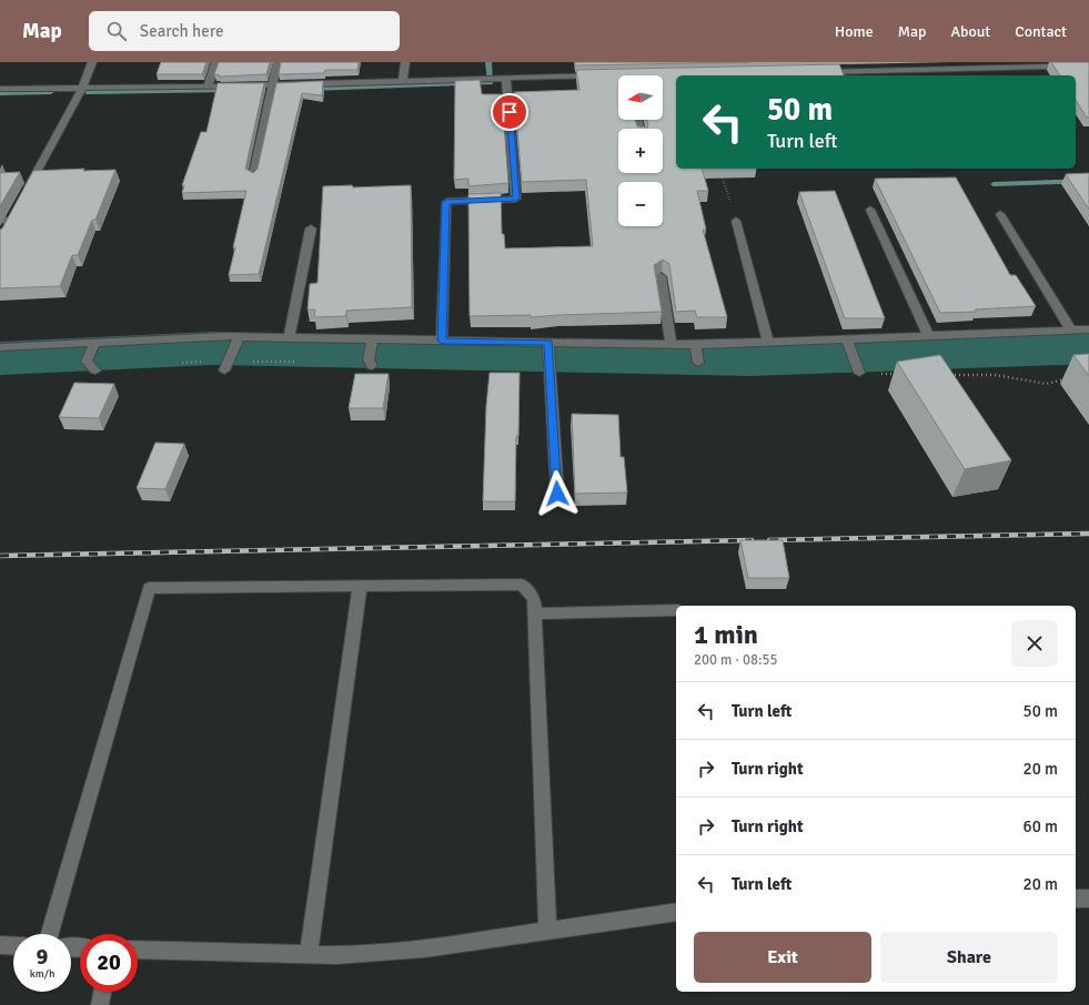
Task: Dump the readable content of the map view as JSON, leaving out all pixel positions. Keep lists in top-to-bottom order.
{
  "north": "left",
  "page": {
    "header": "Map",
    "search": "Search here",
    "nav": [
      "Home",
      "Map",
      "About",
      "Contact"
    ],
    "map_buttons": ["+", "−"],
    "turn": ["50 m", "Turn left"],
    "heading": ["1 min", "200 m · 08:55"],
    "list": [
      {
        "name": "Turn left",
        "value": "50 m"
      },
      {
        "name": "Turn right",
        "value": "20 m"
      },
      {
        "name": "Turn right",
        "value": "60 m"
      },
      {
        "name": "Turn left",
        "value": "20 m"
      }
    ],
    "buttons": ["Exit", "Share"],
    "speed": "9 km/h",
    "limit": "20"
  }
}
